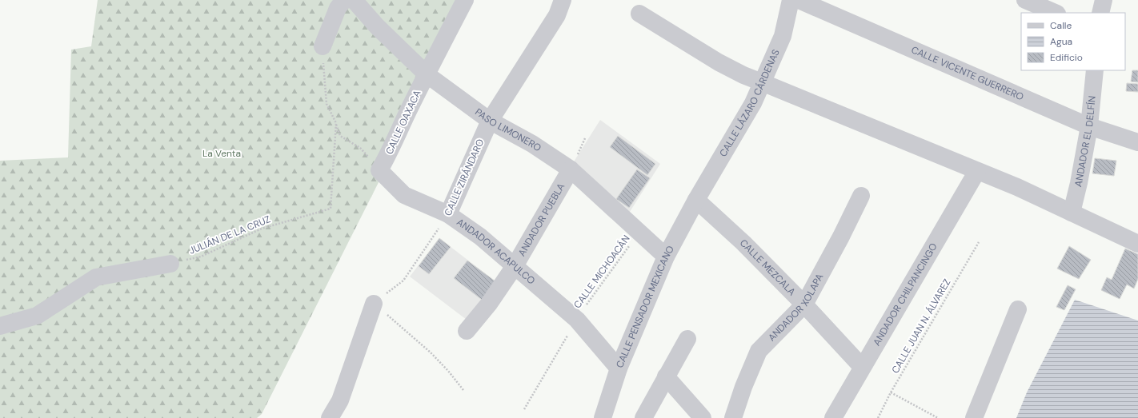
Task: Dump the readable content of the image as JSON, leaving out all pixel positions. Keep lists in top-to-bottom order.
{
  "streets": {
    "street": [
      "CALLE VICENTE GUERRERO",
      "CALLE LÁZARO CÁRDENAS",
      "CALLE OAXACA",
      "PASO LIMONERO",
      "ANDADOR EL DELFÍN",
      "CALLE ZIRÁNDARO",
      "ANDADOR PUEBLA",
      "ANDADOR ACAPULCO",
      "CALLE MEZCALA",
      "ANDADOR CHILPANCINGO",
      "ANDADOR XOLAPA",
      "CALLE PENSADOR MEXICANO"
    ],
    "path": ["JULIÁN DE LA CRUZ", "CALLE MICHOACÁN", "CALLE JUAN N. ÁLVAREZ"]
  },
  "crossings": [
    ["CALLE VICENTE GUERRERO", "ANDADOR EL DELFÍN"],
    ["CALLE LÁZARO CÁRDENAS", "CALLE MEZCALA"],
    ["CALLE LÁZARO CÁRDENAS", "CALLE PENSADOR MEXICANO"],
    ["CALLE OAXACA", "PASO LIMONERO"],
    ["CALLE OAXACA", "ANDADOR ACAPULCO"],
    ["PASO LIMONERO", "CALLE ZIRÁNDARO"],
    ["PASO LIMONERO", "ANDADOR PUEBLA"],
    ["PASO LIMONERO", "CALLE MICHOACÁN"],
    ["PASO LIMONERO", "CALLE PENSADOR MEXICANO"],
    ["CALLE ZIRÁNDARO", "ANDADOR ACAPULCO"],
    ["ANDADOR PUEBLA", "ANDADOR ACAPULCO"],
    ["ANDADOR ACAPULCO", "CALLE MICHOACÁN"],
    ["ANDADOR ACAPULCO", "CALLE PENSADOR MEXICANO"],
    ["CALLE MEZCALA", "ANDADOR CHILPANCINGO"],
    ["CALLE MEZCALA", "ANDADOR XOLAPA"],
    ["CALLE MEZCALA", "CALLE PENSADOR MEXICANO"]
  ],
  "parks": ["La Venta"],
  "legend": ["Calle", "Agua", "Edificio"]
}
